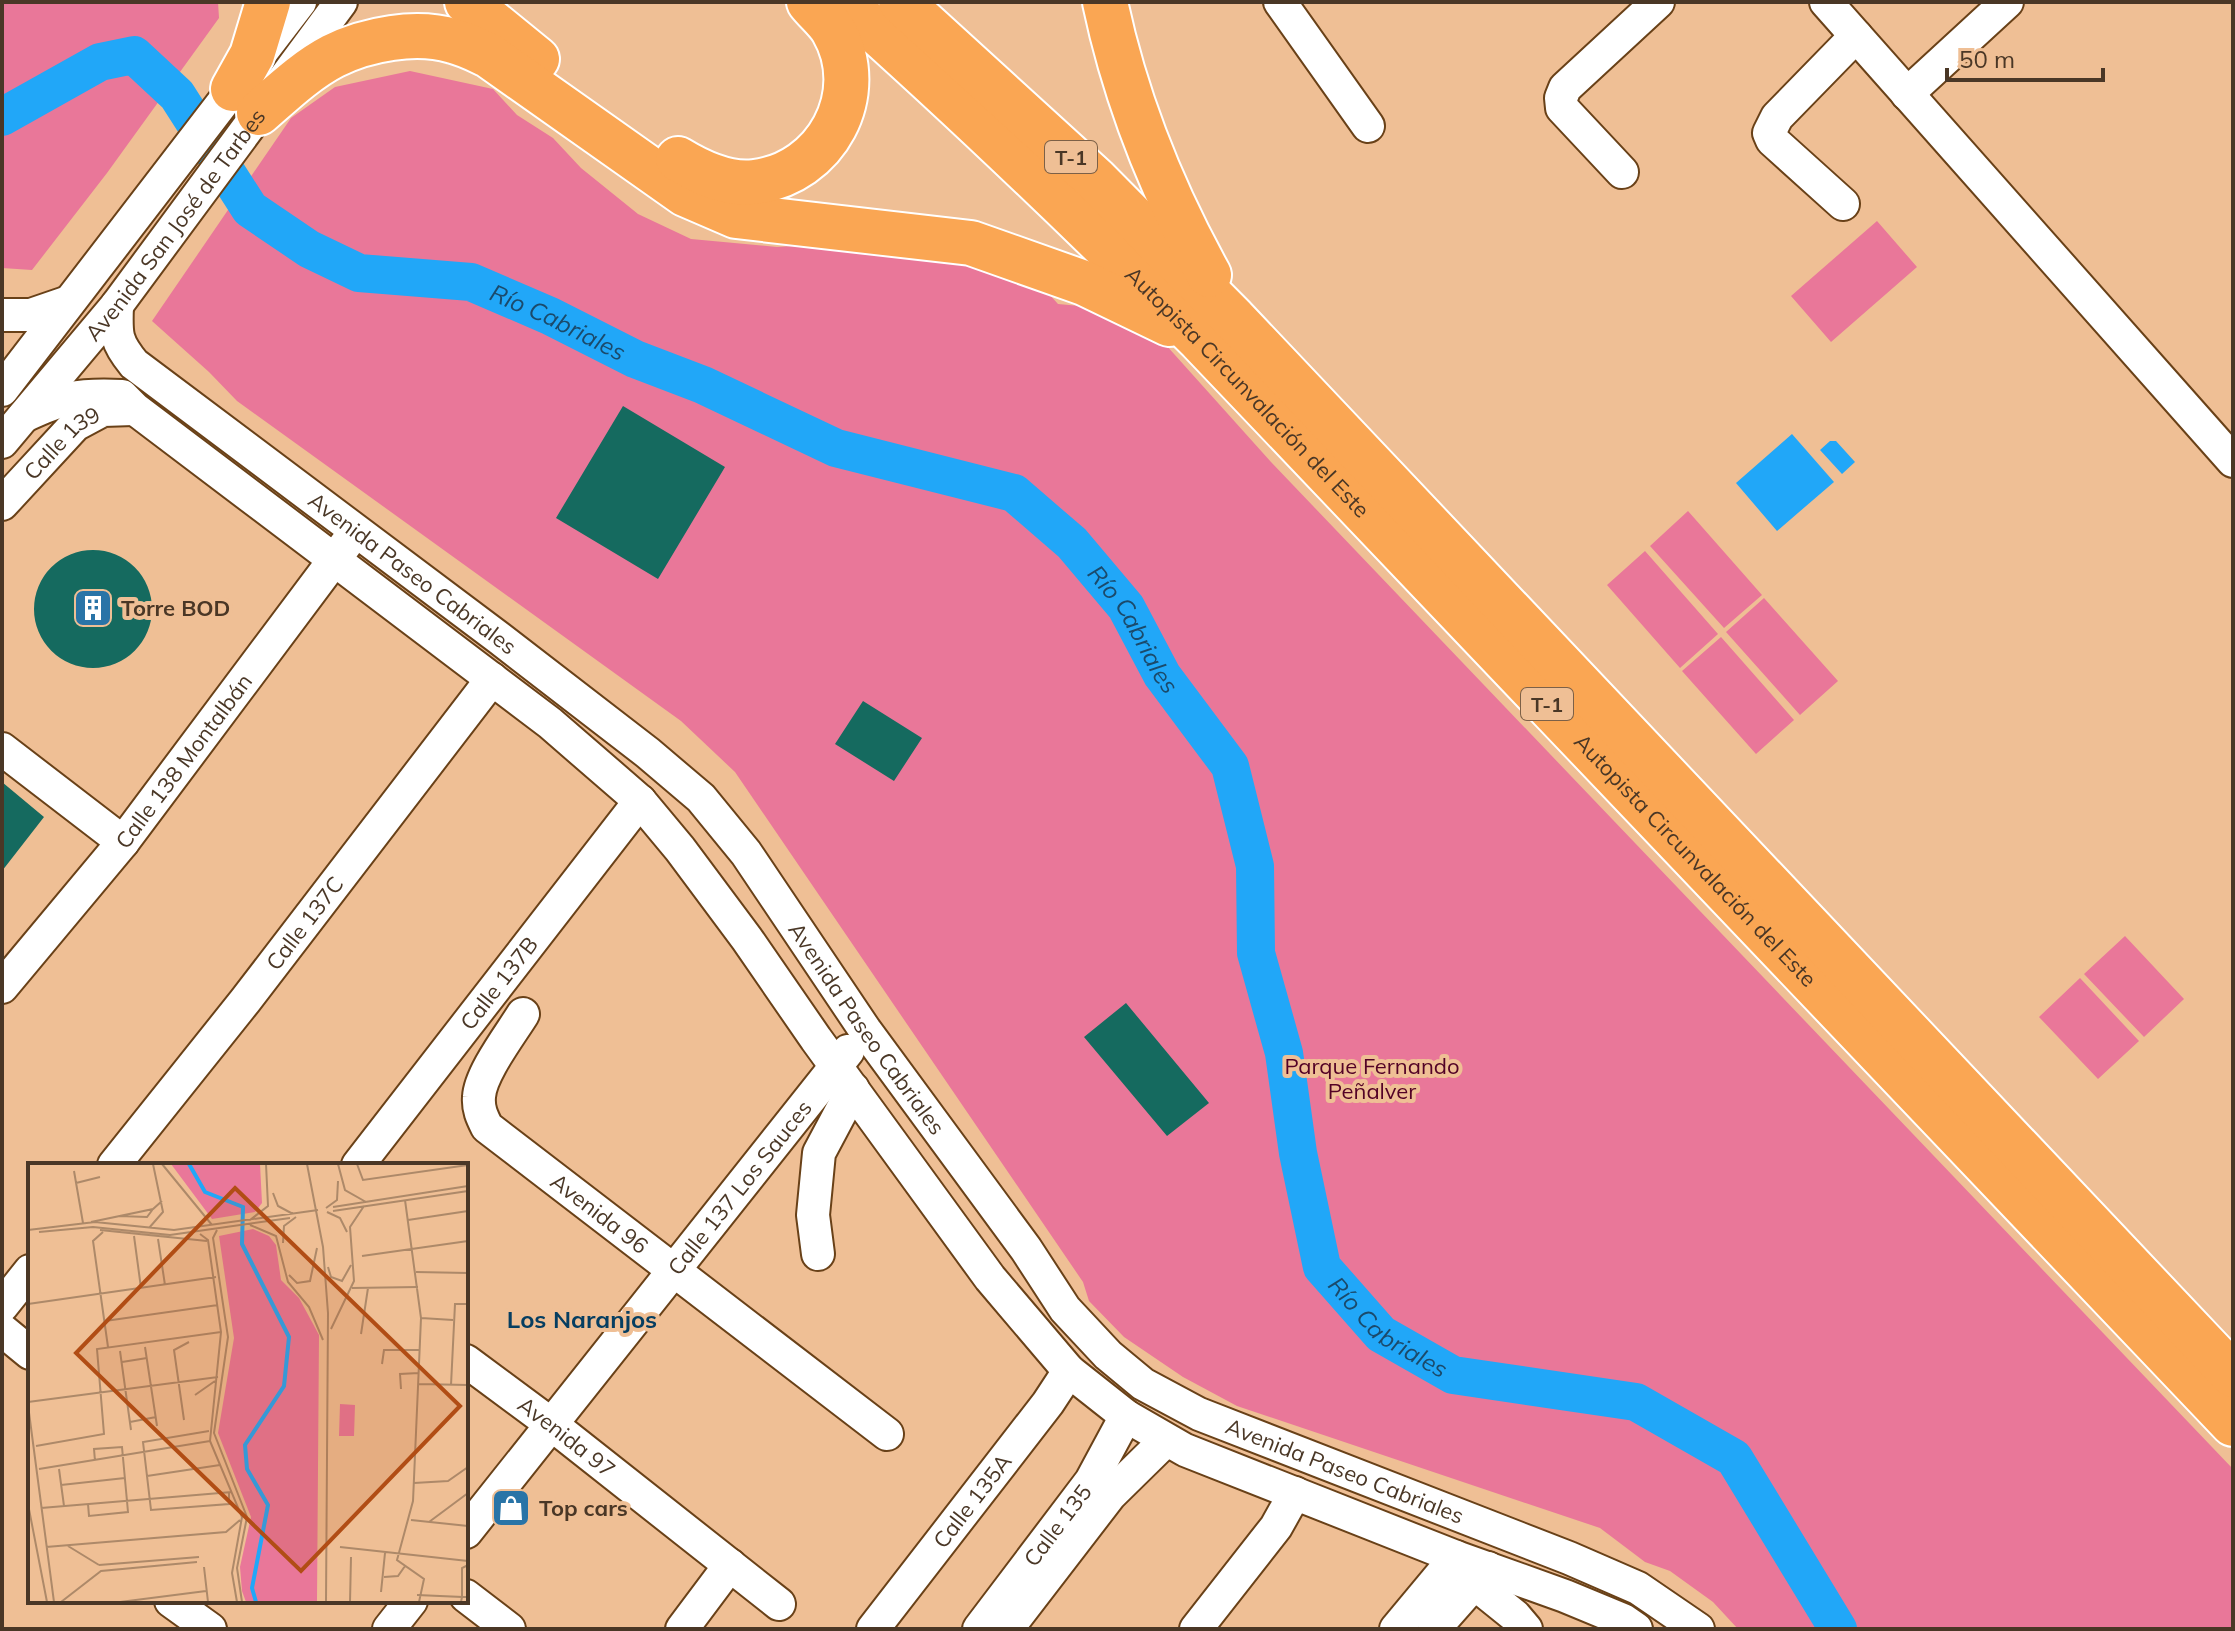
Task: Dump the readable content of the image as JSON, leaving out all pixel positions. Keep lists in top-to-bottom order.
{
  "streets": {
    "highway": ["T-1", "Autopista Circunvalación del Este"],
    "street": [
      "Avenida San José de Tarbes",
      "Calle 139",
      "Avenida Paseo Cabriales",
      "Calle 138 Montalbán",
      "Calle 137C",
      "Calle 137B",
      "Calle 137 Los Sauces",
      "Avenida 96",
      "Avenida 97",
      "Calle 135A",
      "Calle 135"
    ]
  },
  "crossings": [
    ["Avenida San José de Tarbes", "Avenida Paseo Cabriales"],
    ["Calle 139", "Avenida Paseo Cabriales"],
    ["Avenida Paseo Cabriales", "Calle 138 Montalbán"],
    ["Avenida Paseo Cabriales", "Calle 137C"],
    ["Avenida Paseo Cabriales", "Calle 137B"],
    ["Avenida Paseo Cabriales", "Calle 137 Los Sauces"],
    ["Avenida Paseo Cabriales", "Calle 135A"],
    ["Avenida Paseo Cabriales", "Calle 135"],
    ["Calle 137 Los Sauces", "Avenida 96"],
    ["Calle 137 Los Sauces", "Avenida 97"]
  ],
  "districts": ["Los Naranjos"],
  "water": ["Río Cabriales"],
  "parks": ["Parque Fernando Peñalver"],
  "places": {
    "building": ["Torre BOD"],
    "shop": ["Top cars"]
  },
  "scale_bar": "50 m"
}
